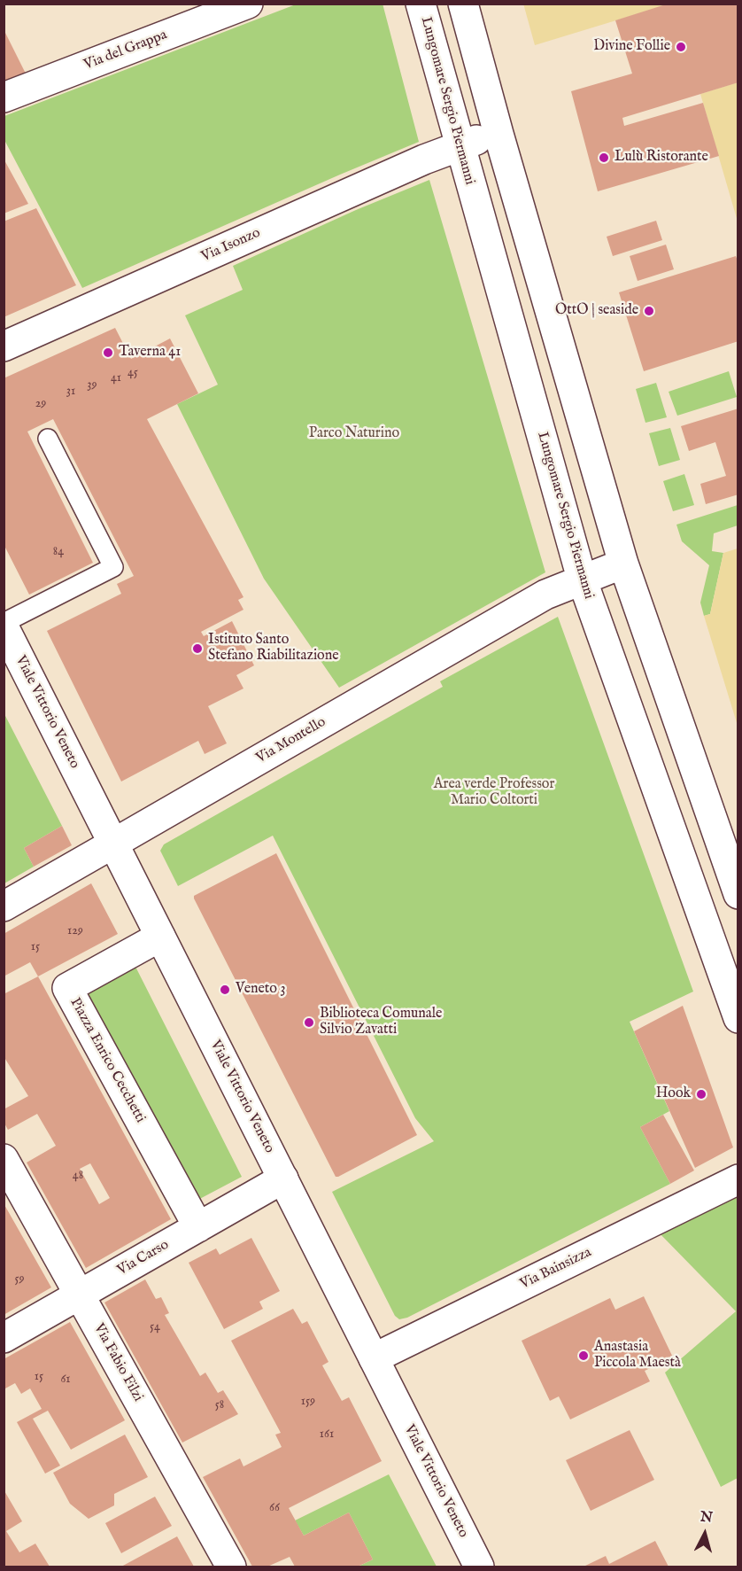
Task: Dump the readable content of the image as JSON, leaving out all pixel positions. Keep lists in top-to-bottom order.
{
  "streets": {
    "street": [
      "Via del Grappa",
      "Lungomare Sergio Piermanni",
      "Via Isonzo",
      "Viale Vittorio Veneto",
      "Via Montello",
      "Piazza Enrico Cecchetti",
      "Via Carso",
      "Via Bainsizza",
      "Via Fabio Filzi"
    ]
  },
  "crossings": [
    ["Lungomare Sergio Piermanni", "Via Isonzo"],
    ["Lungomare Sergio Piermanni", "Via Montello"],
    ["Viale Vittorio Veneto", "Via Montello"],
    ["Viale Vittorio Veneto", "Piazza Enrico Cecchetti"],
    ["Viale Vittorio Veneto", "Via Carso"],
    ["Viale Vittorio Veneto", "Via Bainsizza"],
    ["Piazza Enrico Cecchetti", "Via Carso"],
    ["Via Carso", "Via Fabio Filzi"]
  ],
  "parks": ["Parco Naturino", "Area verde Professor Mario Coltorti"],
  "places": [
    "Divine Follie",
    "Lulù Ristorante",
    "OttO | seaside",
    "Taverna 41",
    "Istituto Santo Stefano Riabilitazione",
    "Veneto 3",
    "Biblioteca Comunale Silvio Zavatti",
    "Hook",
    "Anastasia Piccola Maestà"
  ],
  "house_numbers": [
    "45",
    "41",
    "39",
    "31",
    "29",
    "84",
    "129",
    "15",
    "48",
    "59",
    "54",
    "15",
    "61",
    "159",
    "58",
    "161",
    "66"
  ],
  "north": "top"
}
